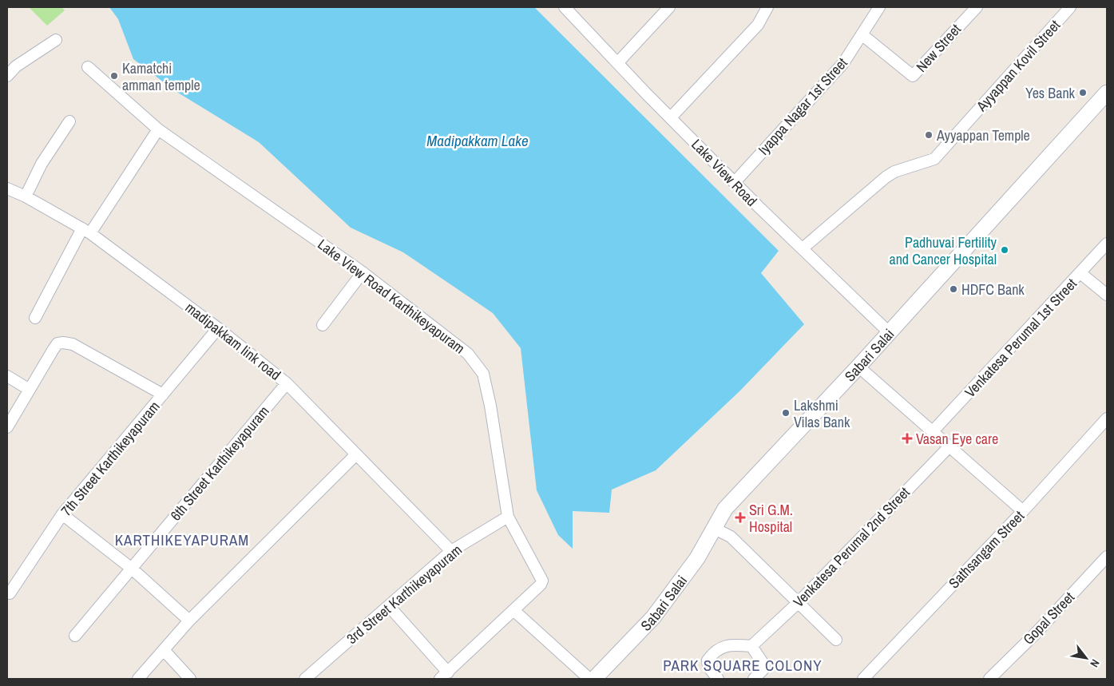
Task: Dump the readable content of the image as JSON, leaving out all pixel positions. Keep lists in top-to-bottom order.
{
  "streets": {
    "main road": ["Sabari Salai"],
    "street": [
      "New Street",
      "Ayyappan Kovil Street",
      "Iyappa Nagar 1st Street",
      "Lake View Road",
      "Lake View Road Karthikeyapuram",
      "Venkatesa Perumal 1st Street",
      "madipakkam link road",
      "7th Street Karthikeyapuram",
      "6th Street Karthikeyapuram",
      "Venkatesa Perumal 2nd Street",
      "Sathsangam Street",
      "3rd Street Karthikeyapuram",
      "Gopal Street"
    ]
  },
  "crossings": [
    ["New Street", "Iyappa Nagar 1st Street"],
    ["Ayyappan Kovil Street", "Lake View Road"],
    ["Iyappa Nagar 1st Street", "Lake View Road"],
    ["Lake View Road", "Sabari Salai"],
    ["Lake View Road Karthikeyapuram", "3rd Street Karthikeyapuram"],
    ["madipakkam link road", "7th Street Karthikeyapuram"],
    ["madipakkam link road", "6th Street Karthikeyapuram"],
    ["madipakkam link road", "3rd Street Karthikeyapuram"]
  ],
  "districts": ["KARTHIKEYAPURAM", "PARK SQUARE COLONY"],
  "water": ["Madipakkam Lake"],
  "places": {
    "other": [
      "Kamatchi amman temple",
      "Yes Bank",
      "Ayyappan Temple",
      "Padhuvai Fertility and Cancer Hospital",
      "HDFC Bank",
      "Lakshmi Vilas Bank"
    ],
    "health": ["Vasan Eye care", "Sri G.M. Hospital"]
  },
  "north": "bottom right"
}
